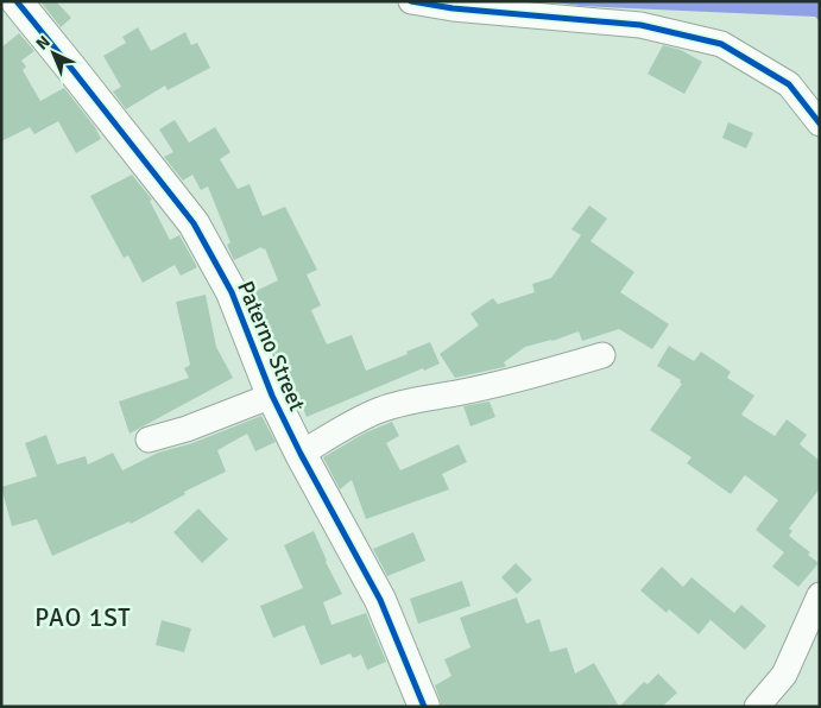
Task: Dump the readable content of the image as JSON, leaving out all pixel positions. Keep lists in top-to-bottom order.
{
  "streets": {
    "street": ["Paterno Street"]
  },
  "districts": ["PAO 1ST"],
  "north": "top left"
}
